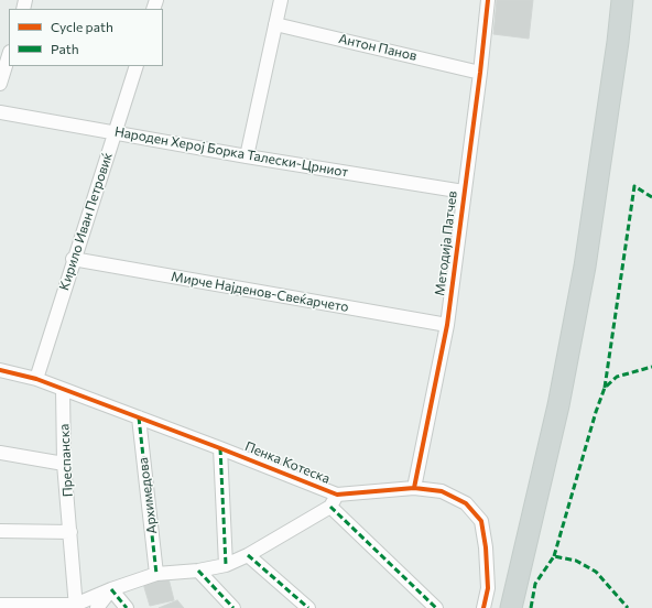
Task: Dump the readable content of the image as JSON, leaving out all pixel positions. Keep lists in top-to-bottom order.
{
  "streets": {
    "street": [
      "Антон Панов",
      "Народен Херој Борка Талески-Црниот",
      "Кирило Иван Петровиќ",
      "Методиjа Патчев",
      "Мирче Најденов-Свеќарчето",
      "Преспанска",
      "Пенка Котеска",
      "Архимедова"
    ]
  },
  "crossings": [
    ["Антон Панов", "Методиjа Патчев"],
    ["Народен Херој Борка Талески-Црниот", "Кирило Иван Петровиќ"],
    ["Народен Херој Борка Талески-Црниот", "Методиjа Патчев"],
    ["Кирило Иван Петровиќ", "Мирче Најденов-Свеќарчето"],
    ["Кирило Иван Петровиќ", "Пенка Котеска"],
    ["Методиjа Патчев", "Мирче Најденов-Свеќарчето"],
    ["Методиjа Патчев", "Пенка Котеска"],
    ["Преспанска", "Пенка Котеска"],
    ["Пенка Котеска", "Архимедова"]
  ],
  "legend": ["Cycle path", "Path"]
}
